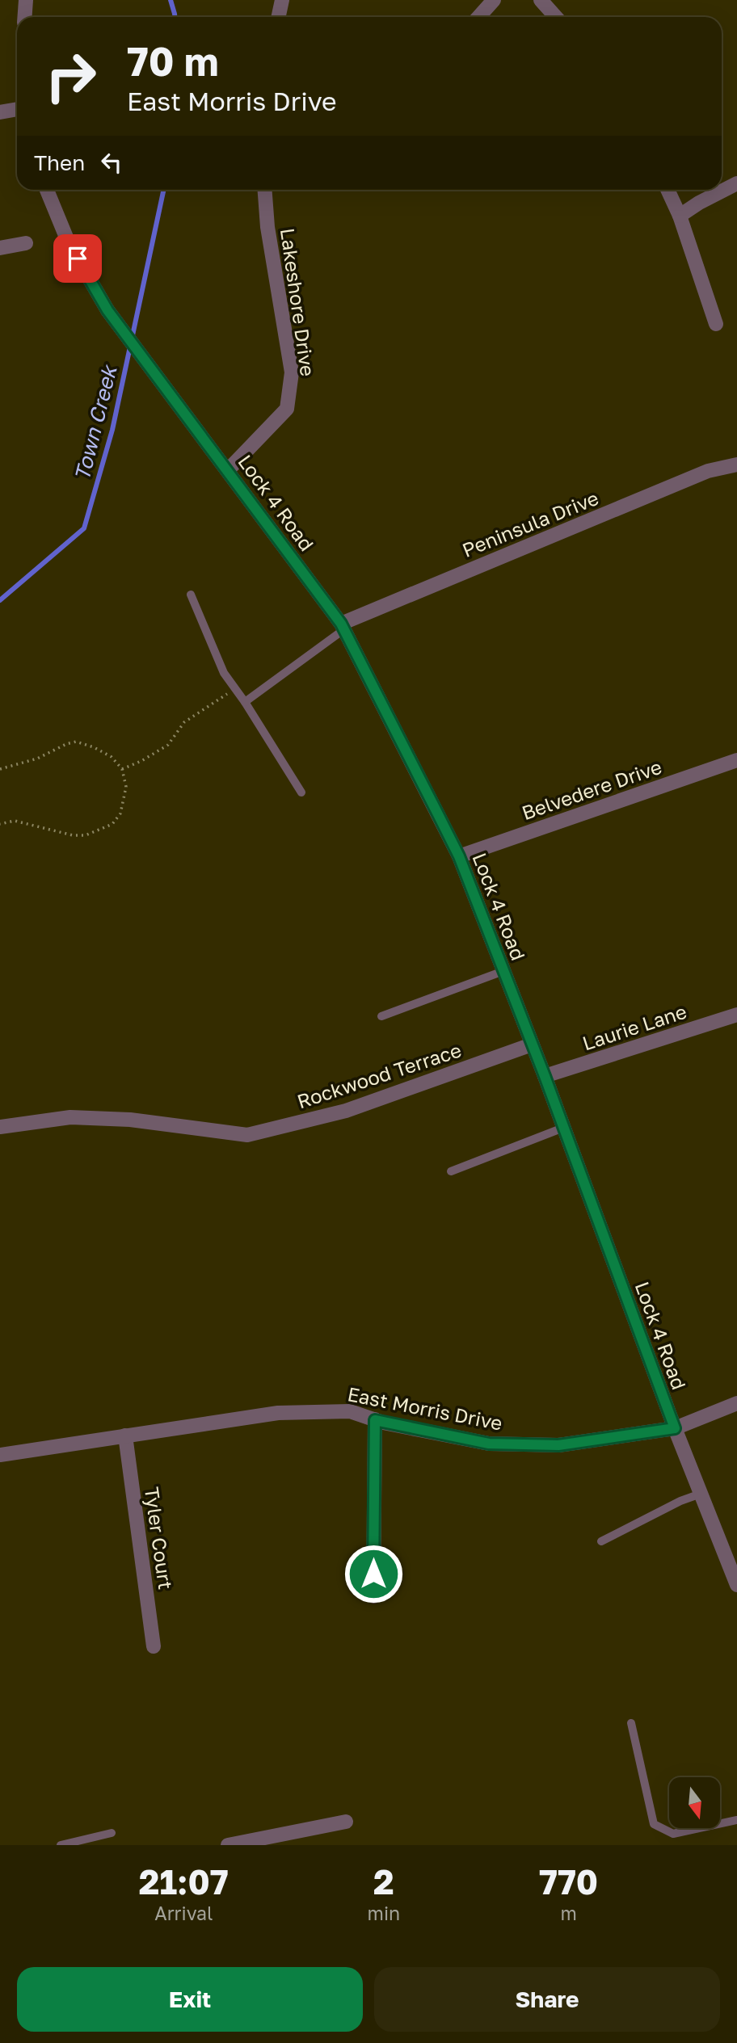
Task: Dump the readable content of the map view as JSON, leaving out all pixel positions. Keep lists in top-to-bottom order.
{
  "streets": {
    "street": [
      "Lakeshore Drive",
      "Lock 4 Road",
      "Peninsula Drive",
      "Belvedere Drive",
      "Laurie Lane",
      "Rockwood Terrace",
      "East Morris Drive",
      "Tyler Court"
    ]
  },
  "crossings": [
    ["Lakeshore Drive", "Lock 4 Road"],
    ["Lock 4 Road", "Peninsula Drive"],
    ["Lock 4 Road", "Belvedere Drive"],
    ["Lock 4 Road", "Laurie Lane"],
    ["Lock 4 Road", "Rockwood Terrace"],
    ["Lock 4 Road", "East Morris Drive"],
    ["East Morris Drive", "Tyler Court"]
  ],
  "water": ["Town Creek"],
  "north": "bottom",
  "page": {
    "turn": ["70 m", "East Morris Drive"],
    "then": "Then",
    "eta": [
      "21:07",
      "Arrival",
      "2",
      "min",
      "770",
      "m"
    ],
    "buttons": ["Exit", "Share"]
  }
}
